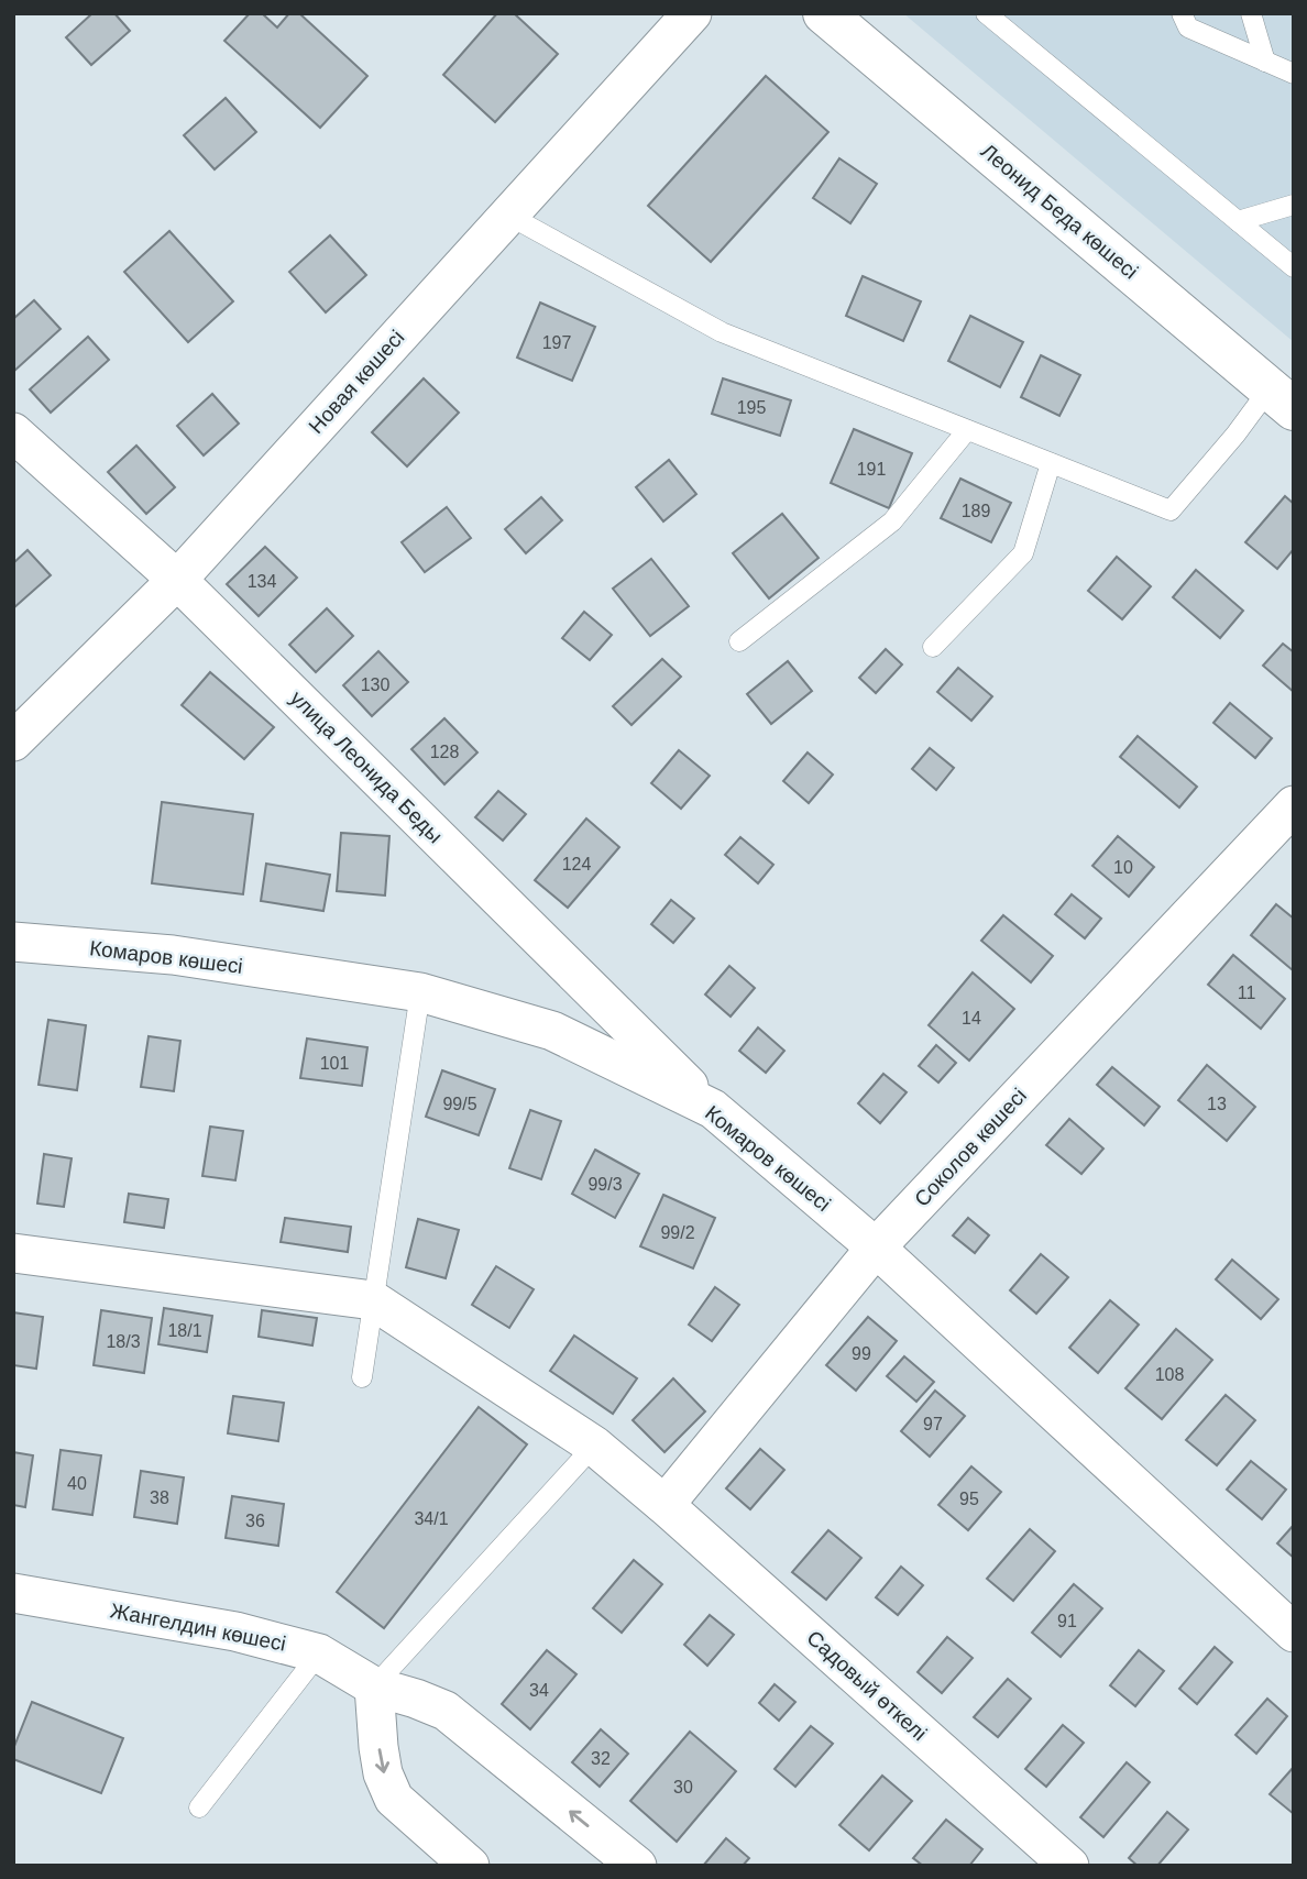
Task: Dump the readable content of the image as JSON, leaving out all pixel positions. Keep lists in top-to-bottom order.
{
  "streets": {
    "street": [
      "Леонид Беда көшесі",
      "Новая көшесі",
      "улица Леонида Беды",
      "Комаров көшесі",
      "Соколов көшесі",
      "Жангелдин көшесі",
      "Садовый өткелі"
    ]
  },
  "crossings": [
    ["Новая көшесі", "улица Леонида Беды"],
    ["улица Леонида Беды", "Комаров көшесі"],
    ["Комаров көшесі", "Соколов көшесі"],
    ["Соколов көшесі", "Садовый өткелі"]
  ],
  "one_way": ["Жангелдин көшесі"],
  "house_numbers": [
    "197",
    "195",
    "191",
    "189",
    "134",
    "130",
    "128",
    "124",
    "10",
    "11",
    "14",
    "101",
    "99/5",
    "13",
    "99/3",
    "99/2",
    "18/1",
    "18/3",
    "99",
    "108",
    "97",
    "40",
    "38",
    "95",
    "34/1",
    "36",
    "91",
    "34",
    "32",
    "30"
  ]
}
